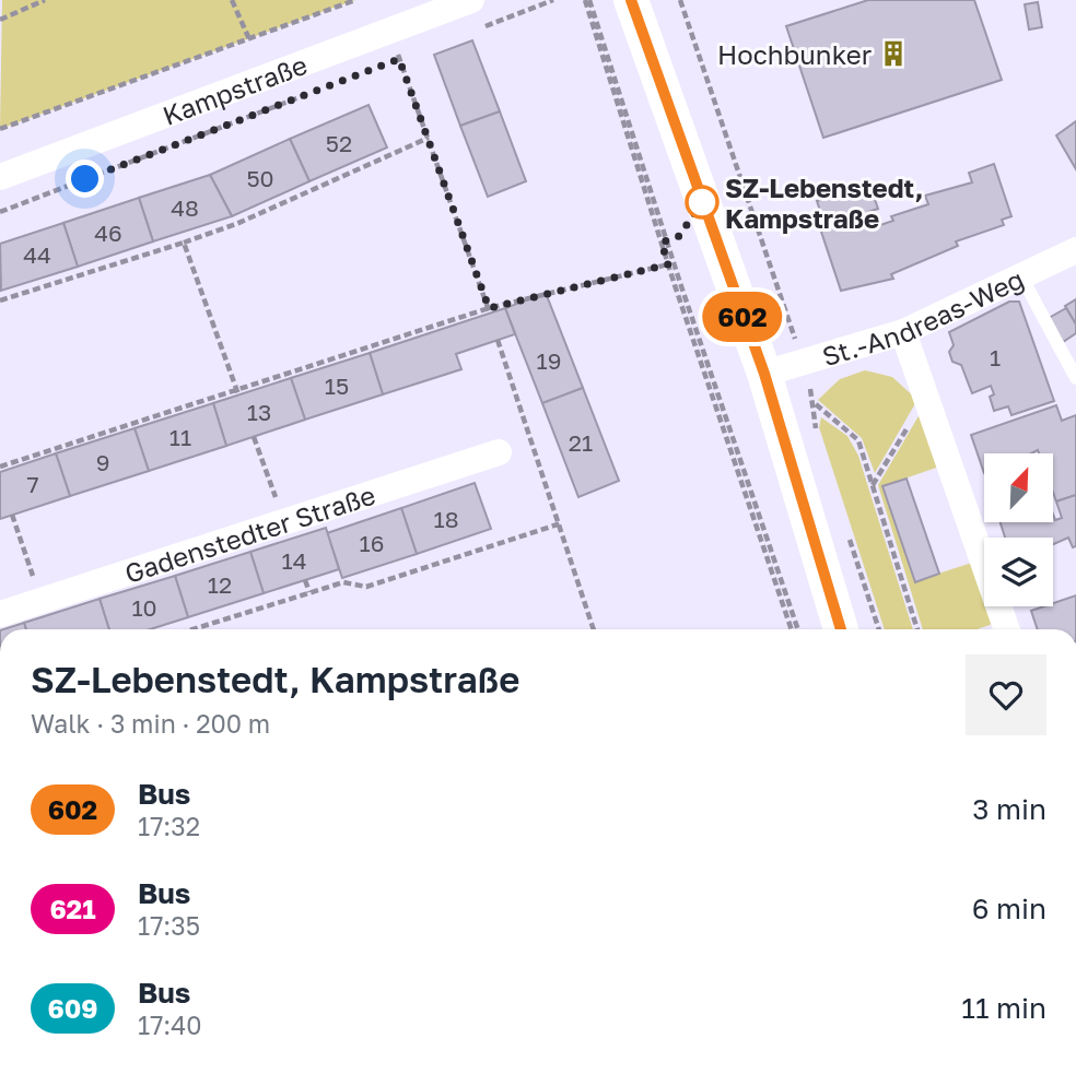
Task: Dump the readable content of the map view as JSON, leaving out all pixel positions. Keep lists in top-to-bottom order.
{
  "streets": {
    "street": ["Kampstraße", "St.-Andreas-Weg", "Gadenstedter Straße"]
  },
  "places": {
    "building": ["Hochbunker"],
    "other": ["SZ-Lebenstedt, Kampstraße"]
  },
  "lines": ["bus line 602"],
  "house_numbers": [
    "52",
    "50",
    "48",
    "46",
    "44",
    "1",
    "19",
    "15",
    "13",
    "11",
    "21",
    "9",
    "7",
    "18",
    "16",
    "14",
    "12",
    "10"
  ],
  "north": "top right",
  "page": {
    "on_map": "602",
    "heading": ["SZ-Lebenstedt, Kampstraße", "Walk · 3 min · 200 m"],
    "list": [
      {
        "mark": "602",
        "name": "Bus",
        "note": "17:32",
        "value": "3 min"
      },
      {
        "mark": "621",
        "name": "Bus",
        "note": "17:35",
        "value": "6 min"
      },
      {
        "mark": "609",
        "name": "Bus",
        "note": "17:40",
        "value": "11 min"
      }
    ]
  }
}
